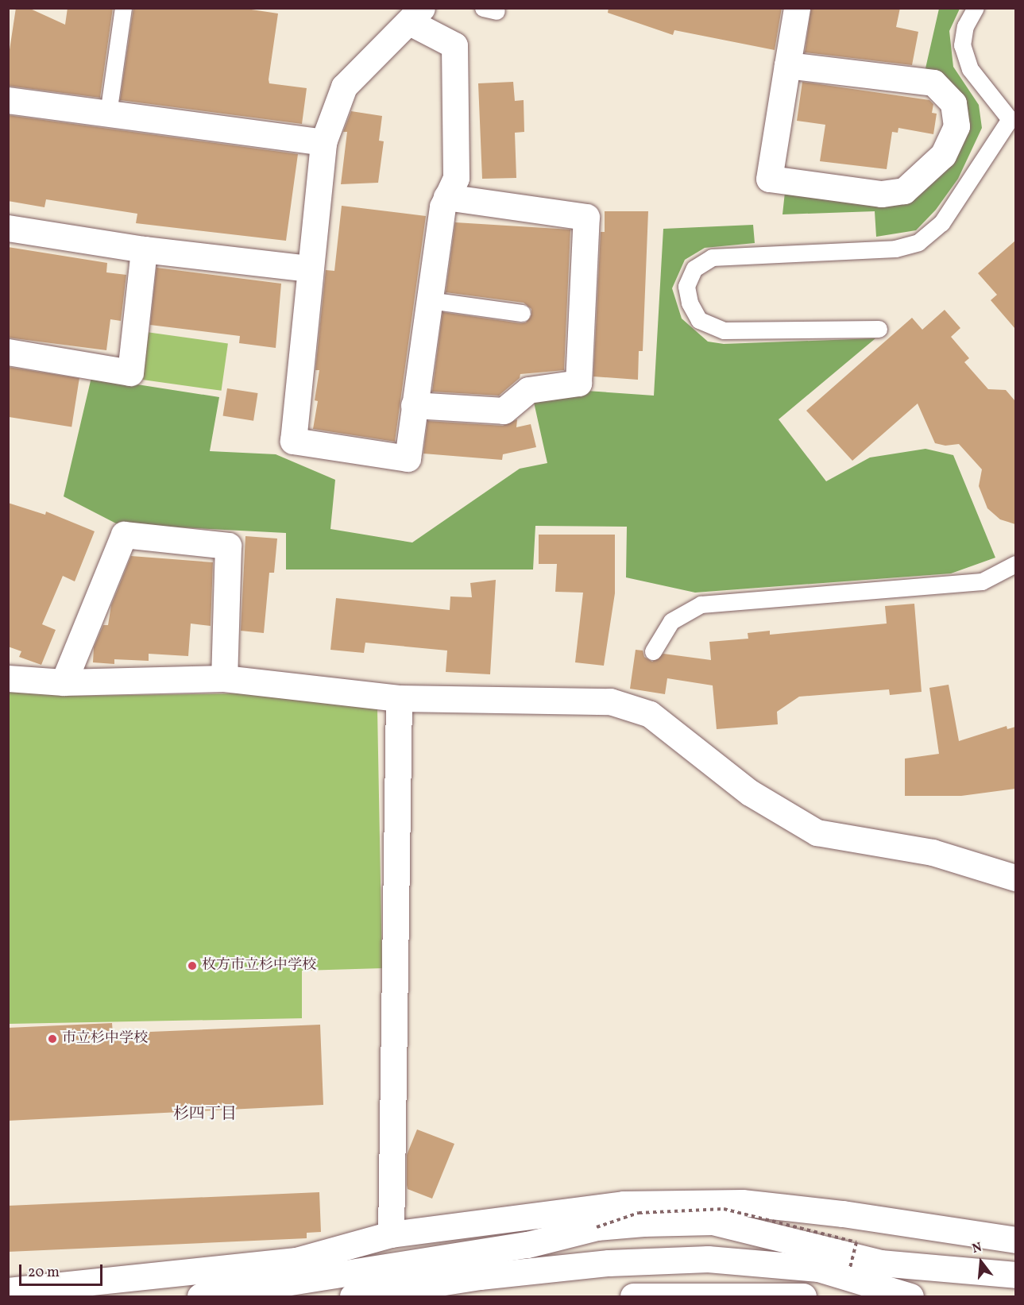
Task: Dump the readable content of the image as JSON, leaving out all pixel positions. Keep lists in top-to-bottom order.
{
  "districts": ["杉四丁目"],
  "places": ["枚方市立杉中学校", "市立杉中学校"],
  "scale_bar": "20 m",
  "north": "top"
}
